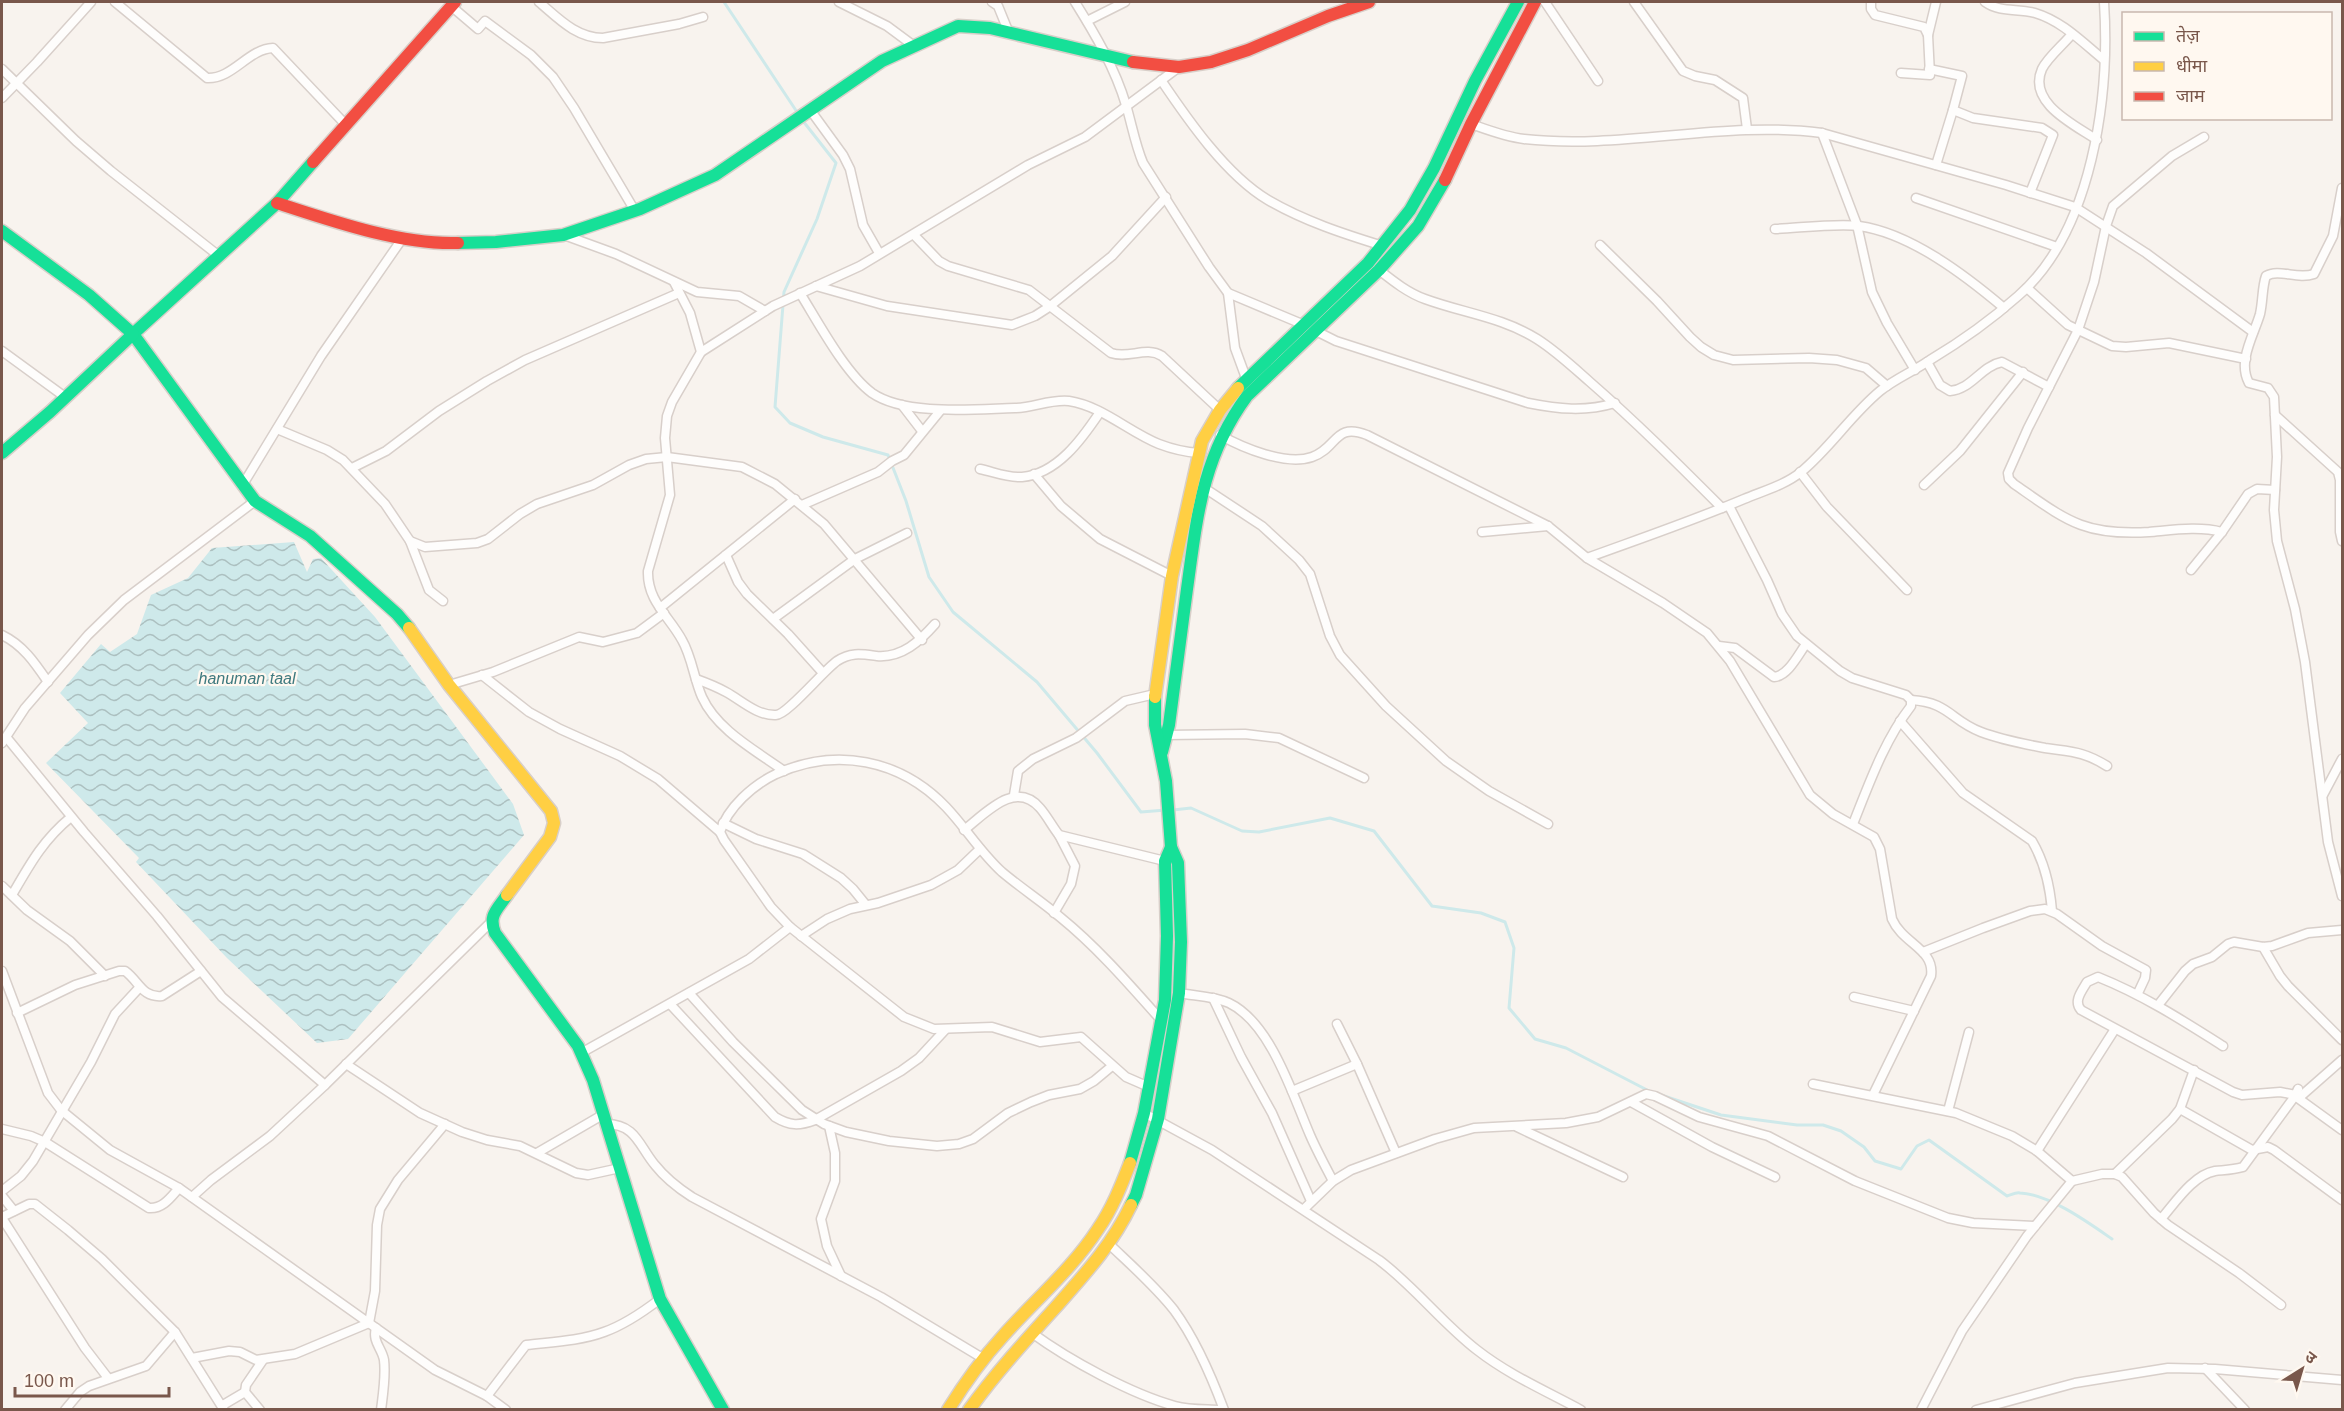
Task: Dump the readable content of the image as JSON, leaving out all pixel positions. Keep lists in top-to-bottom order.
{
  "water": ["hanuman taal"],
  "legend": ["तेज़", "धीमा", "जाम"],
  "scale_bar": "100 m",
  "north": "top right"
}
